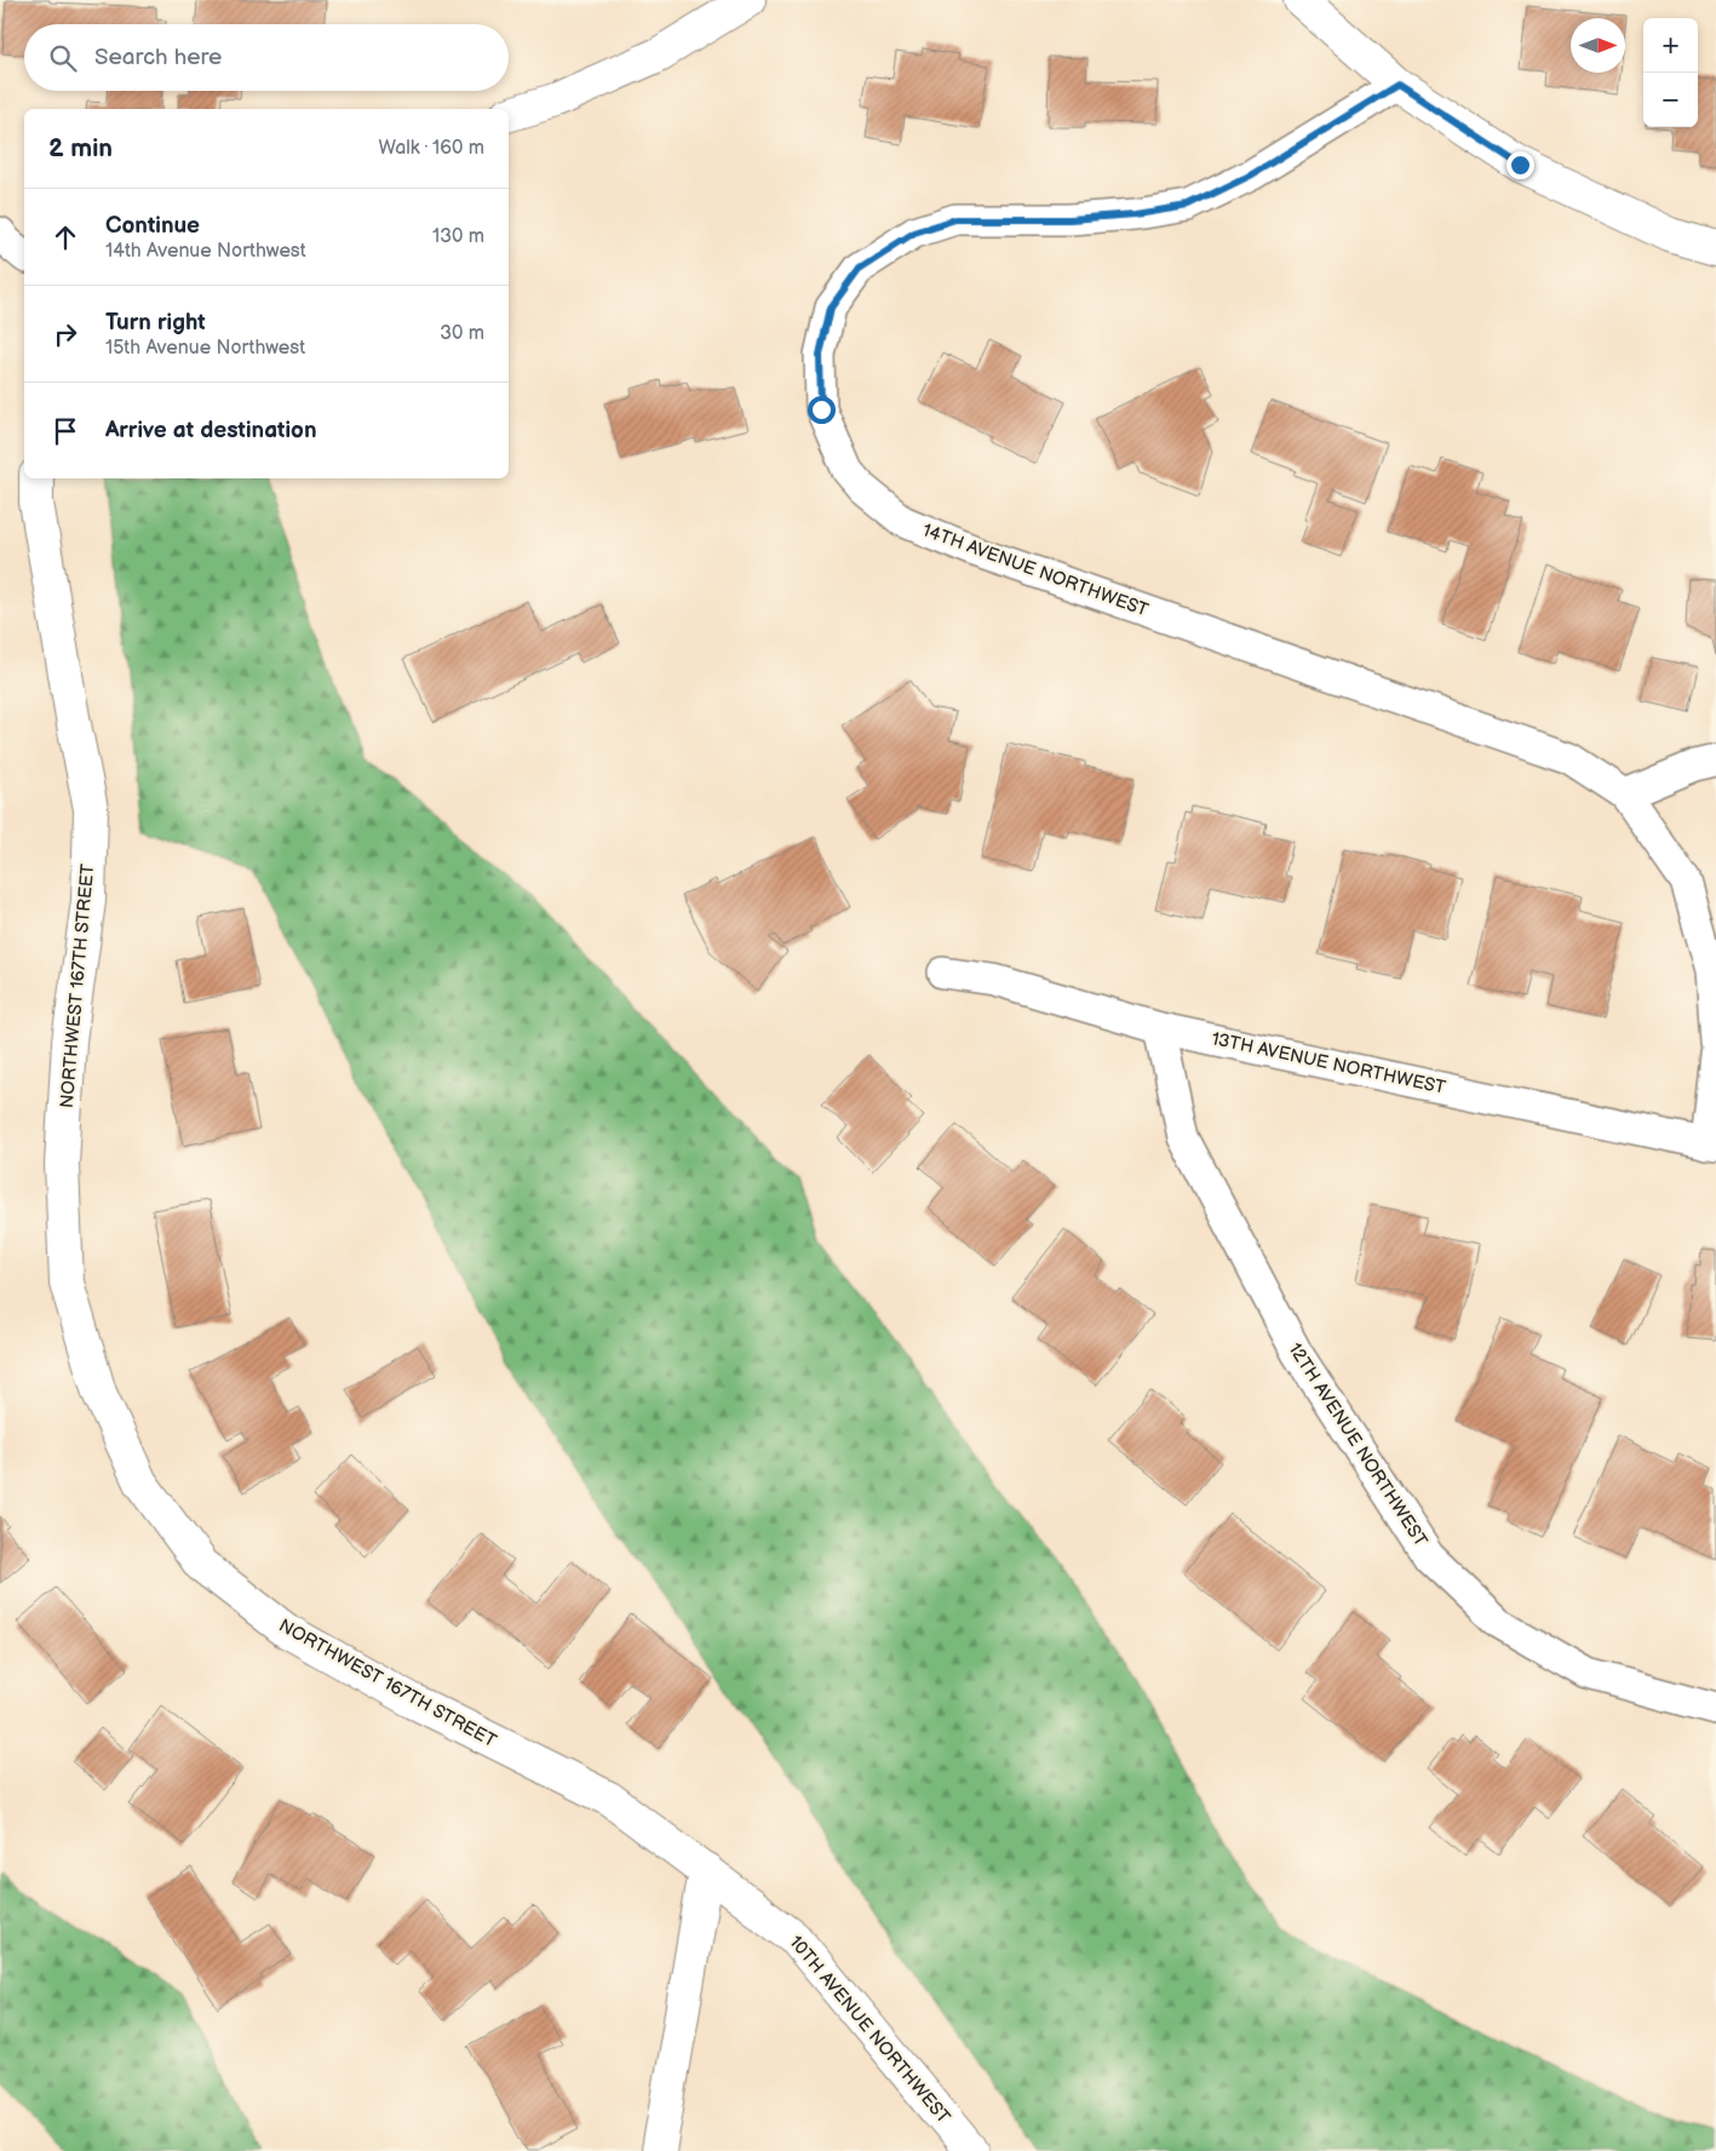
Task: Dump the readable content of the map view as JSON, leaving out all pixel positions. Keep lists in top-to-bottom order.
{
  "streets": {
    "street": [
      "14TH AVENUE NORTHWEST",
      "NORTHWEST 167TH STREET",
      "13TH AVENUE NORTHWEST",
      "12TH AVENUE NORTHWEST",
      "10TH AVENUE NORTHWEST"
    ]
  },
  "crossings": [
    ["NORTHWEST 167TH STREET", "10TH AVENUE NORTHWEST"],
    ["13TH AVENUE NORTHWEST", "12TH AVENUE NORTHWEST"]
  ],
  "north": "right",
  "page": {
    "map_buttons": ["+", "−"],
    "search": "Search here",
    "heading": ["2 min", "Walk · 160 m"],
    "list": [
      ["Continue", "14th Avenue Northwest", "130 m"],
      ["Turn right", "15th Avenue Northwest", "30 m"],
      "Arrive at destination"
    ]
  }
}
